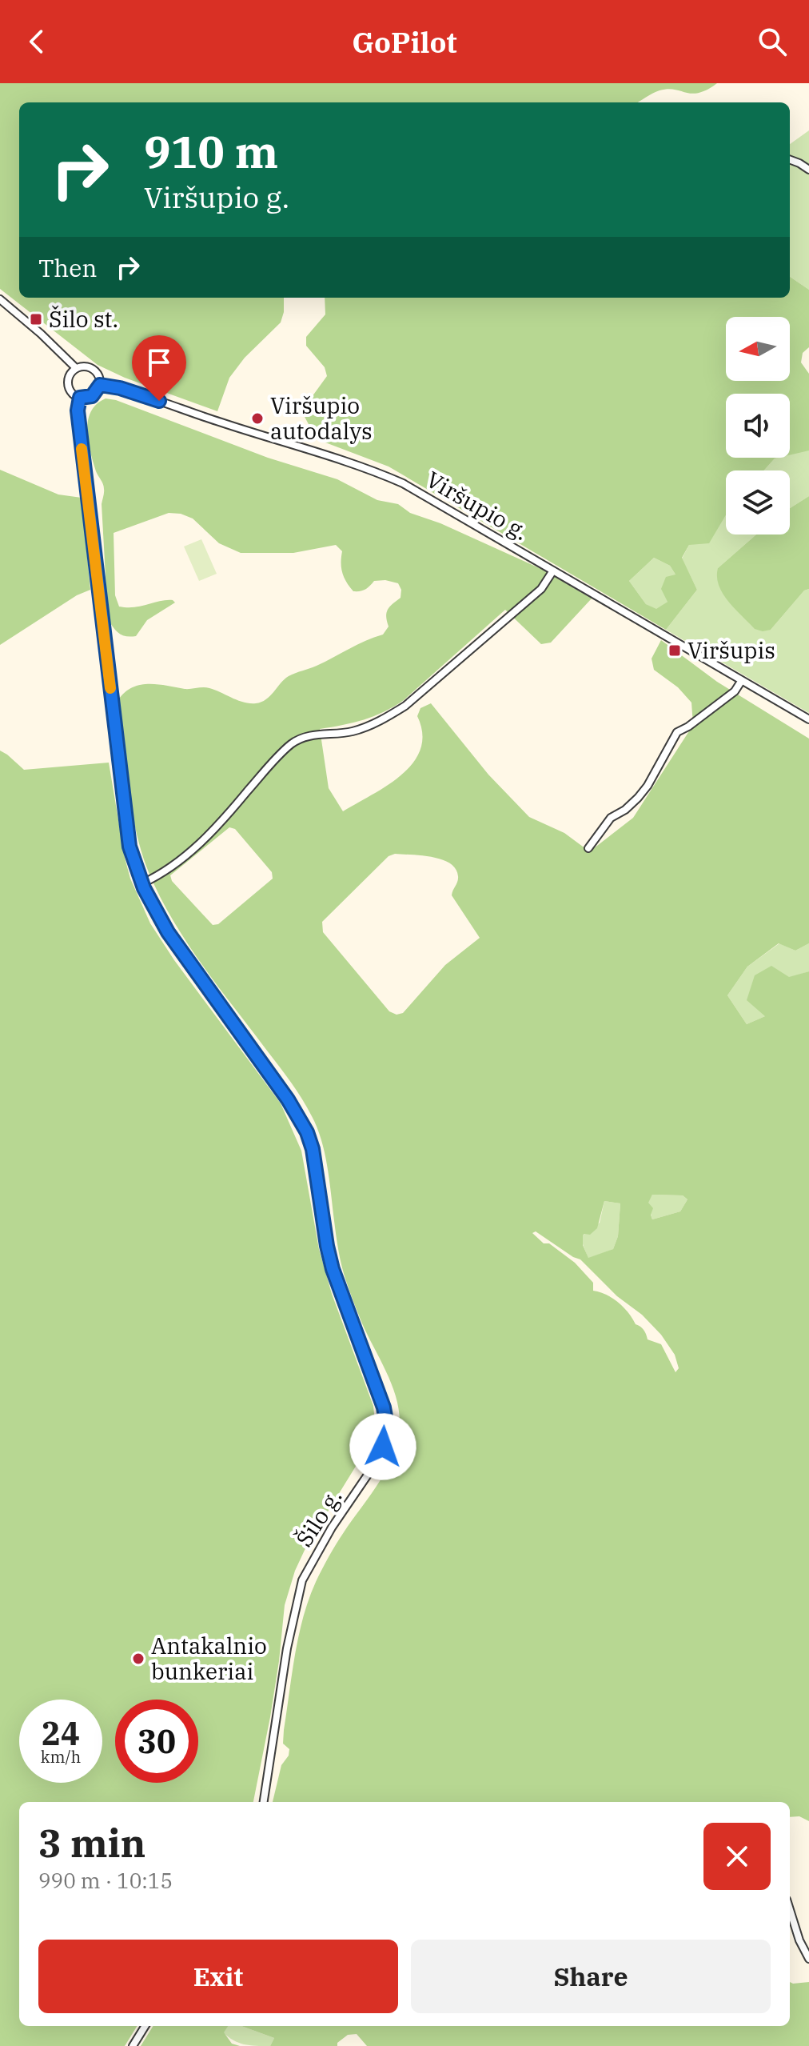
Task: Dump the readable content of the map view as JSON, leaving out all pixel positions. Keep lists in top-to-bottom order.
{
  "streets": {
    "street": ["Viršupio g.", "Šilo g."]
  },
  "crossings": [
    ["Viršupio g.", "Šilo g."]
  ],
  "places": {
    "transit": ["Šilo st.", "Viršupis"],
    "other": ["Viršupio autodalys", "Antakalnio bunkeriai"]
  },
  "north": "left",
  "page": {
    "header": "GoPilot",
    "turn": ["910 m", "Viršupio g."],
    "then": "Then",
    "speed": "24 km/h",
    "limit": "30",
    "heading": ["3 min", "990 m · 10:15"],
    "buttons": ["Exit", "Share"]
  }
}
